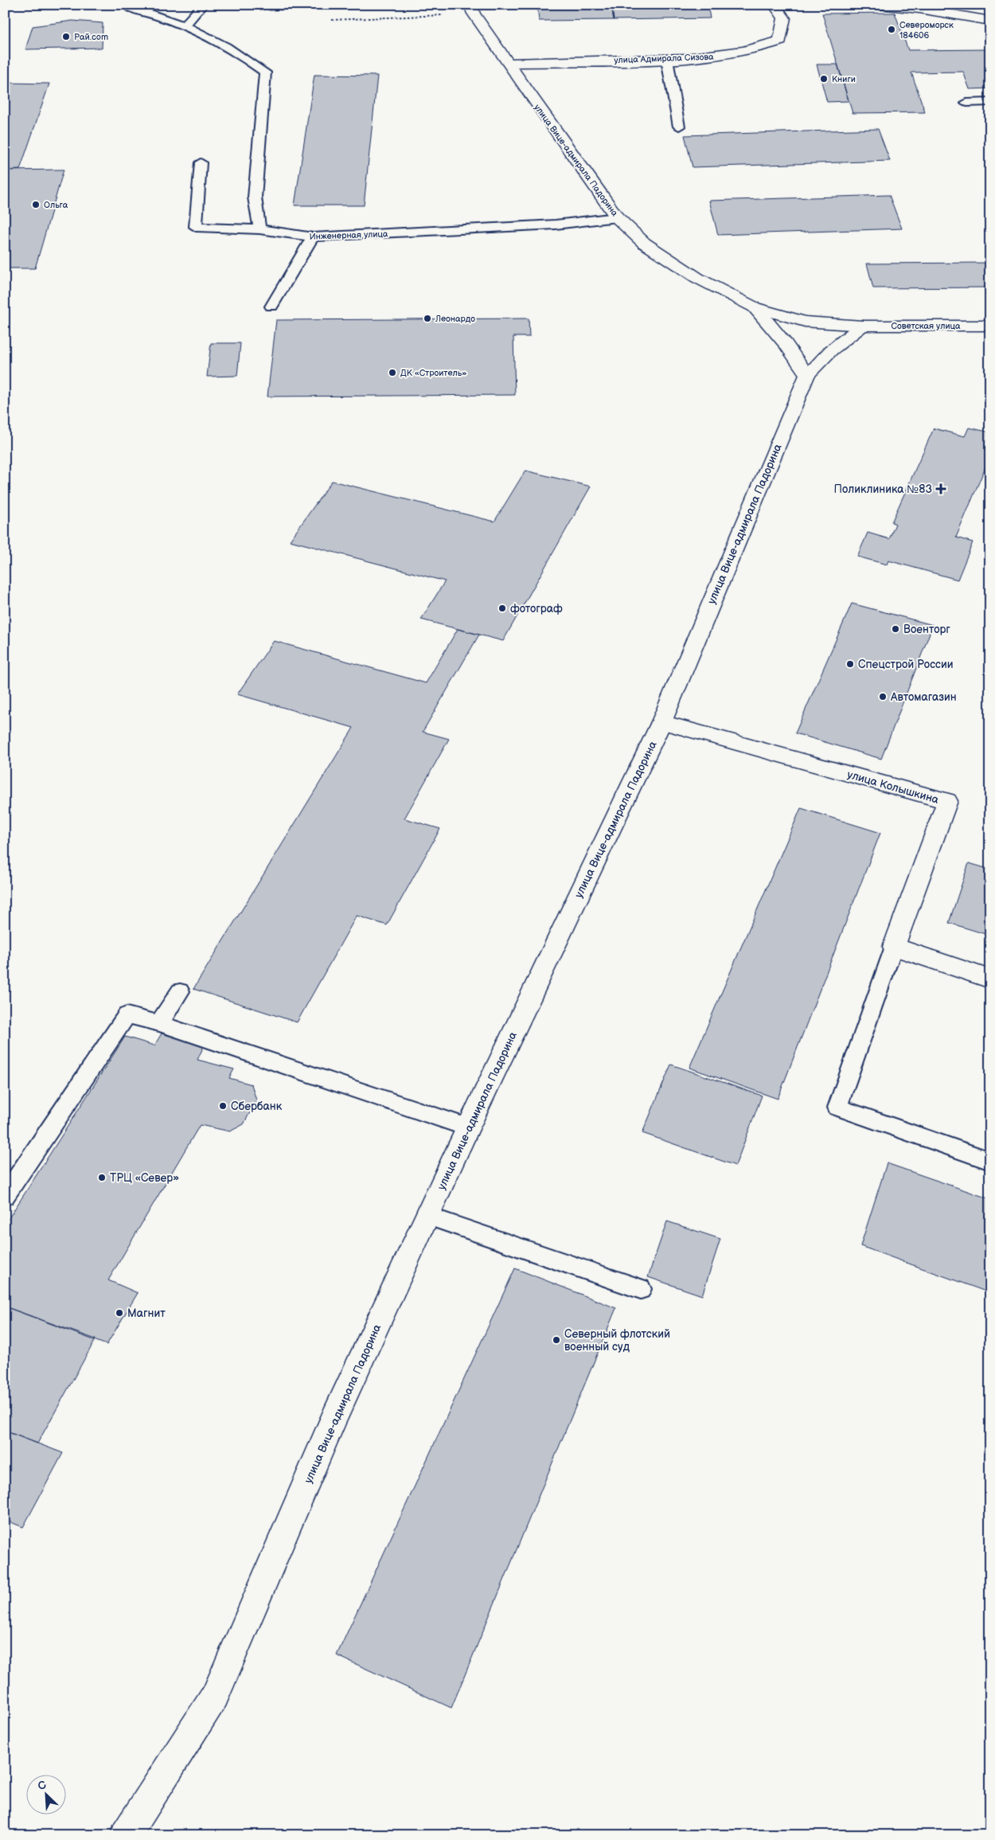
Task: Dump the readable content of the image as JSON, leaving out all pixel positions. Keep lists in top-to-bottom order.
{
  "streets": {
    "street": [
      "улица Адмирала Сизова",
      "улица Вице-адмирала Падорина",
      "Советская улица",
      "улица Колышкина"
    ],
    "lane": ["Инженерная улица"]
  },
  "crossings": [
    ["улица Адмирала Сизова", "улица Вице-адмирала Падорина"],
    ["улица Вице-адмирала Падорина", "Инженерная улица"],
    ["улица Вице-адмирала Падорина", "Советская улица"],
    ["улица Вице-адмирала Падорина", "улица Колышкина"]
  ],
  "places": {
    "other": [
      "Североморск 184606",
      "Рай.com",
      "Книги",
      "Ольга",
      "Леонардо",
      "ДК «Строитель»",
      "фотограф",
      "Военторг",
      "Спецстрой России",
      "Автомагазин",
      "Сбербанк",
      "ТРЦ «Север»",
      "Магнит",
      "Северный флотский военный суд"
    ],
    "health": ["Поликлиника №83"]
  },
  "north": "top left"
}
